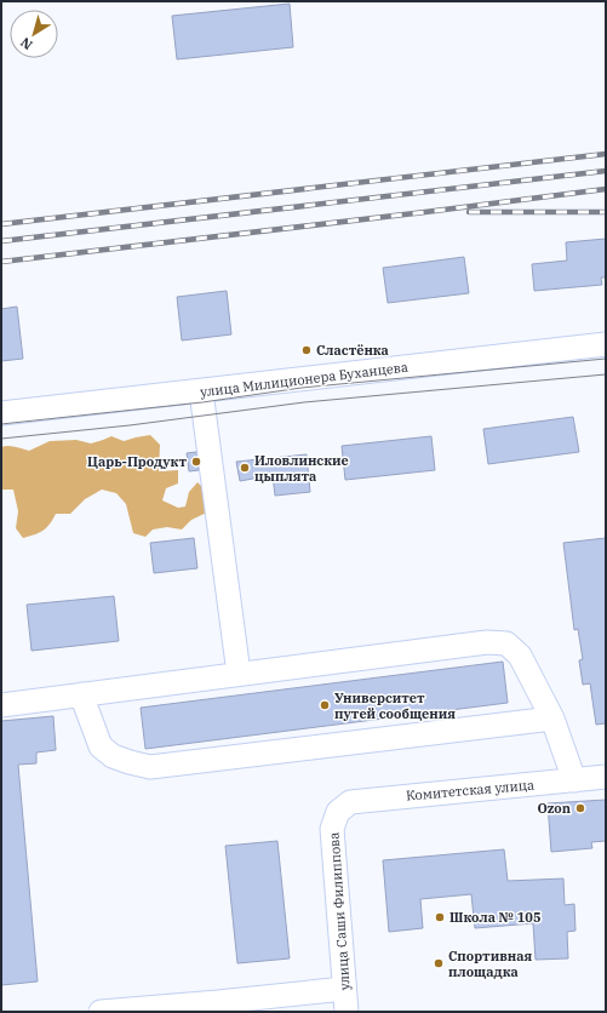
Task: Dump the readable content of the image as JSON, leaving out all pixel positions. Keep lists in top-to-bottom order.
{
  "streets": {
    "street": ["улица Милиционера Буханцева", "Комитетская улица", "улица Саши Филиппова"]
  },
  "crossings": [
    ["Комитетская улица", "улица Саши Филиппова"]
  ],
  "places": [
    "Сластёнка",
    "Царь-Продукт",
    "Иловлинские цыплята",
    "Университет путей сообщения",
    "Ozon",
    "Школа № 105",
    "Спортивная площадка"
  ],
  "north": "bottom left"
}
